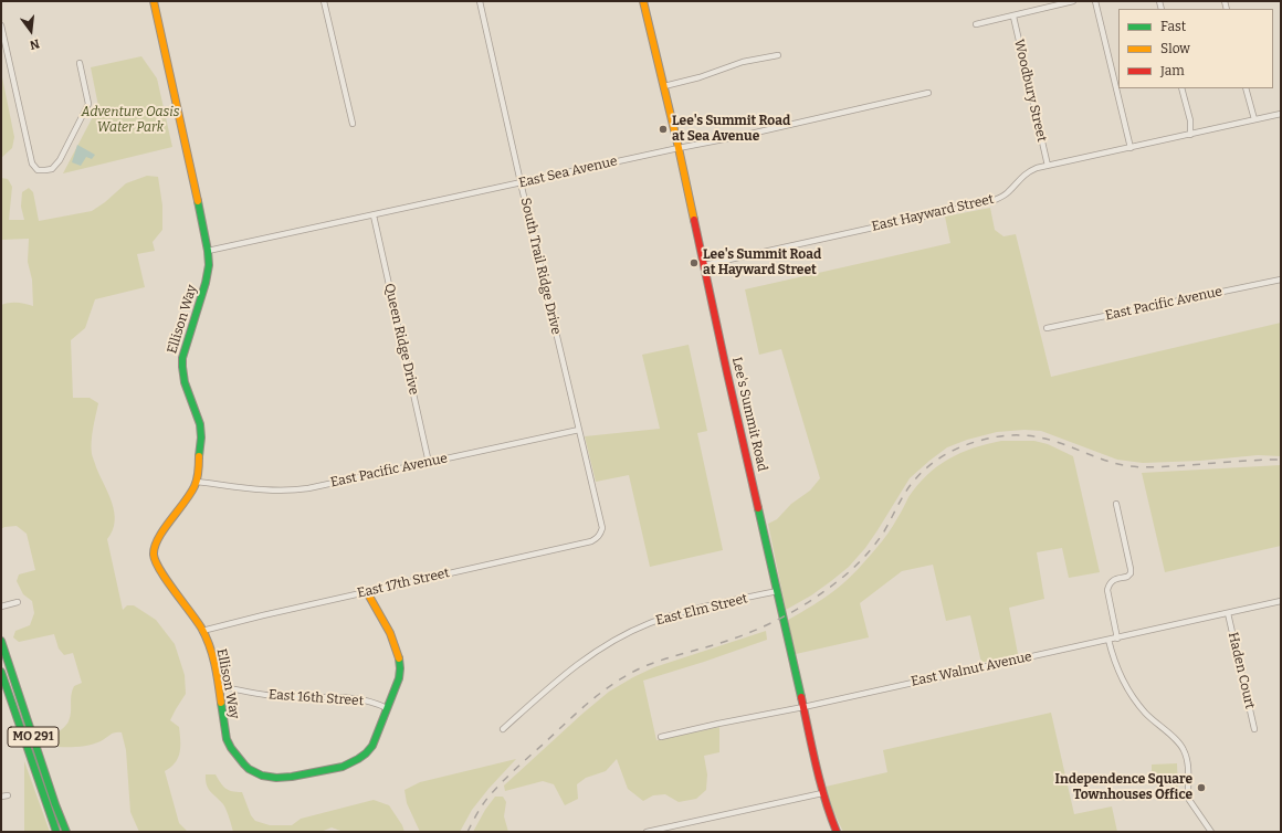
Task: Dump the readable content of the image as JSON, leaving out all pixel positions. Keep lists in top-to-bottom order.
{
  "streets": {
    "main road": ["Ellison Way", "Lee's Summit Road", "MO 291"],
    "street": [
      "Woodbury Street",
      "East Sea Avenue",
      "East Hayward Street",
      "South Trail Ridge Drive",
      "East Pacific Avenue",
      "Queen Ridge Drive",
      "East 17th Street",
      "East Elm Street",
      "East Walnut Avenue",
      "Haden Court",
      "East 16th Street"
    ]
  },
  "crossings": [
    ["Woodbury Street", "East Hayward Street"],
    ["East Sea Avenue", "South Trail Ridge Drive"],
    ["East Sea Avenue", "Ellison Way"],
    ["East Sea Avenue", "Queen Ridge Drive"],
    ["East Sea Avenue", "Lee's Summit Road"],
    ["East Hayward Street", "Lee's Summit Road"],
    ["South Trail Ridge Drive", "East Pacific Avenue"],
    ["South Trail Ridge Drive", "East 17th Street"],
    ["East Pacific Avenue", "Ellison Way"],
    ["East Pacific Avenue", "Queen Ridge Drive"],
    ["Ellison Way", "East 17th Street"],
    ["Ellison Way", "East 16th Street"],
    ["Lee's Summit Road", "East Elm Street"],
    ["Lee's Summit Road", "East Walnut Avenue"],
    ["East Walnut Avenue", "Haden Court"]
  ],
  "parks": ["Adventure Oasis Water Park"],
  "places": ["Lee's Summit Road at Sea Avenue", "Lee's Summit Road at Hayward Street", "Independence Square Townhouses Office"],
  "legend": ["Fast", "Slow", "Jam"],
  "north": "bottom"
}
